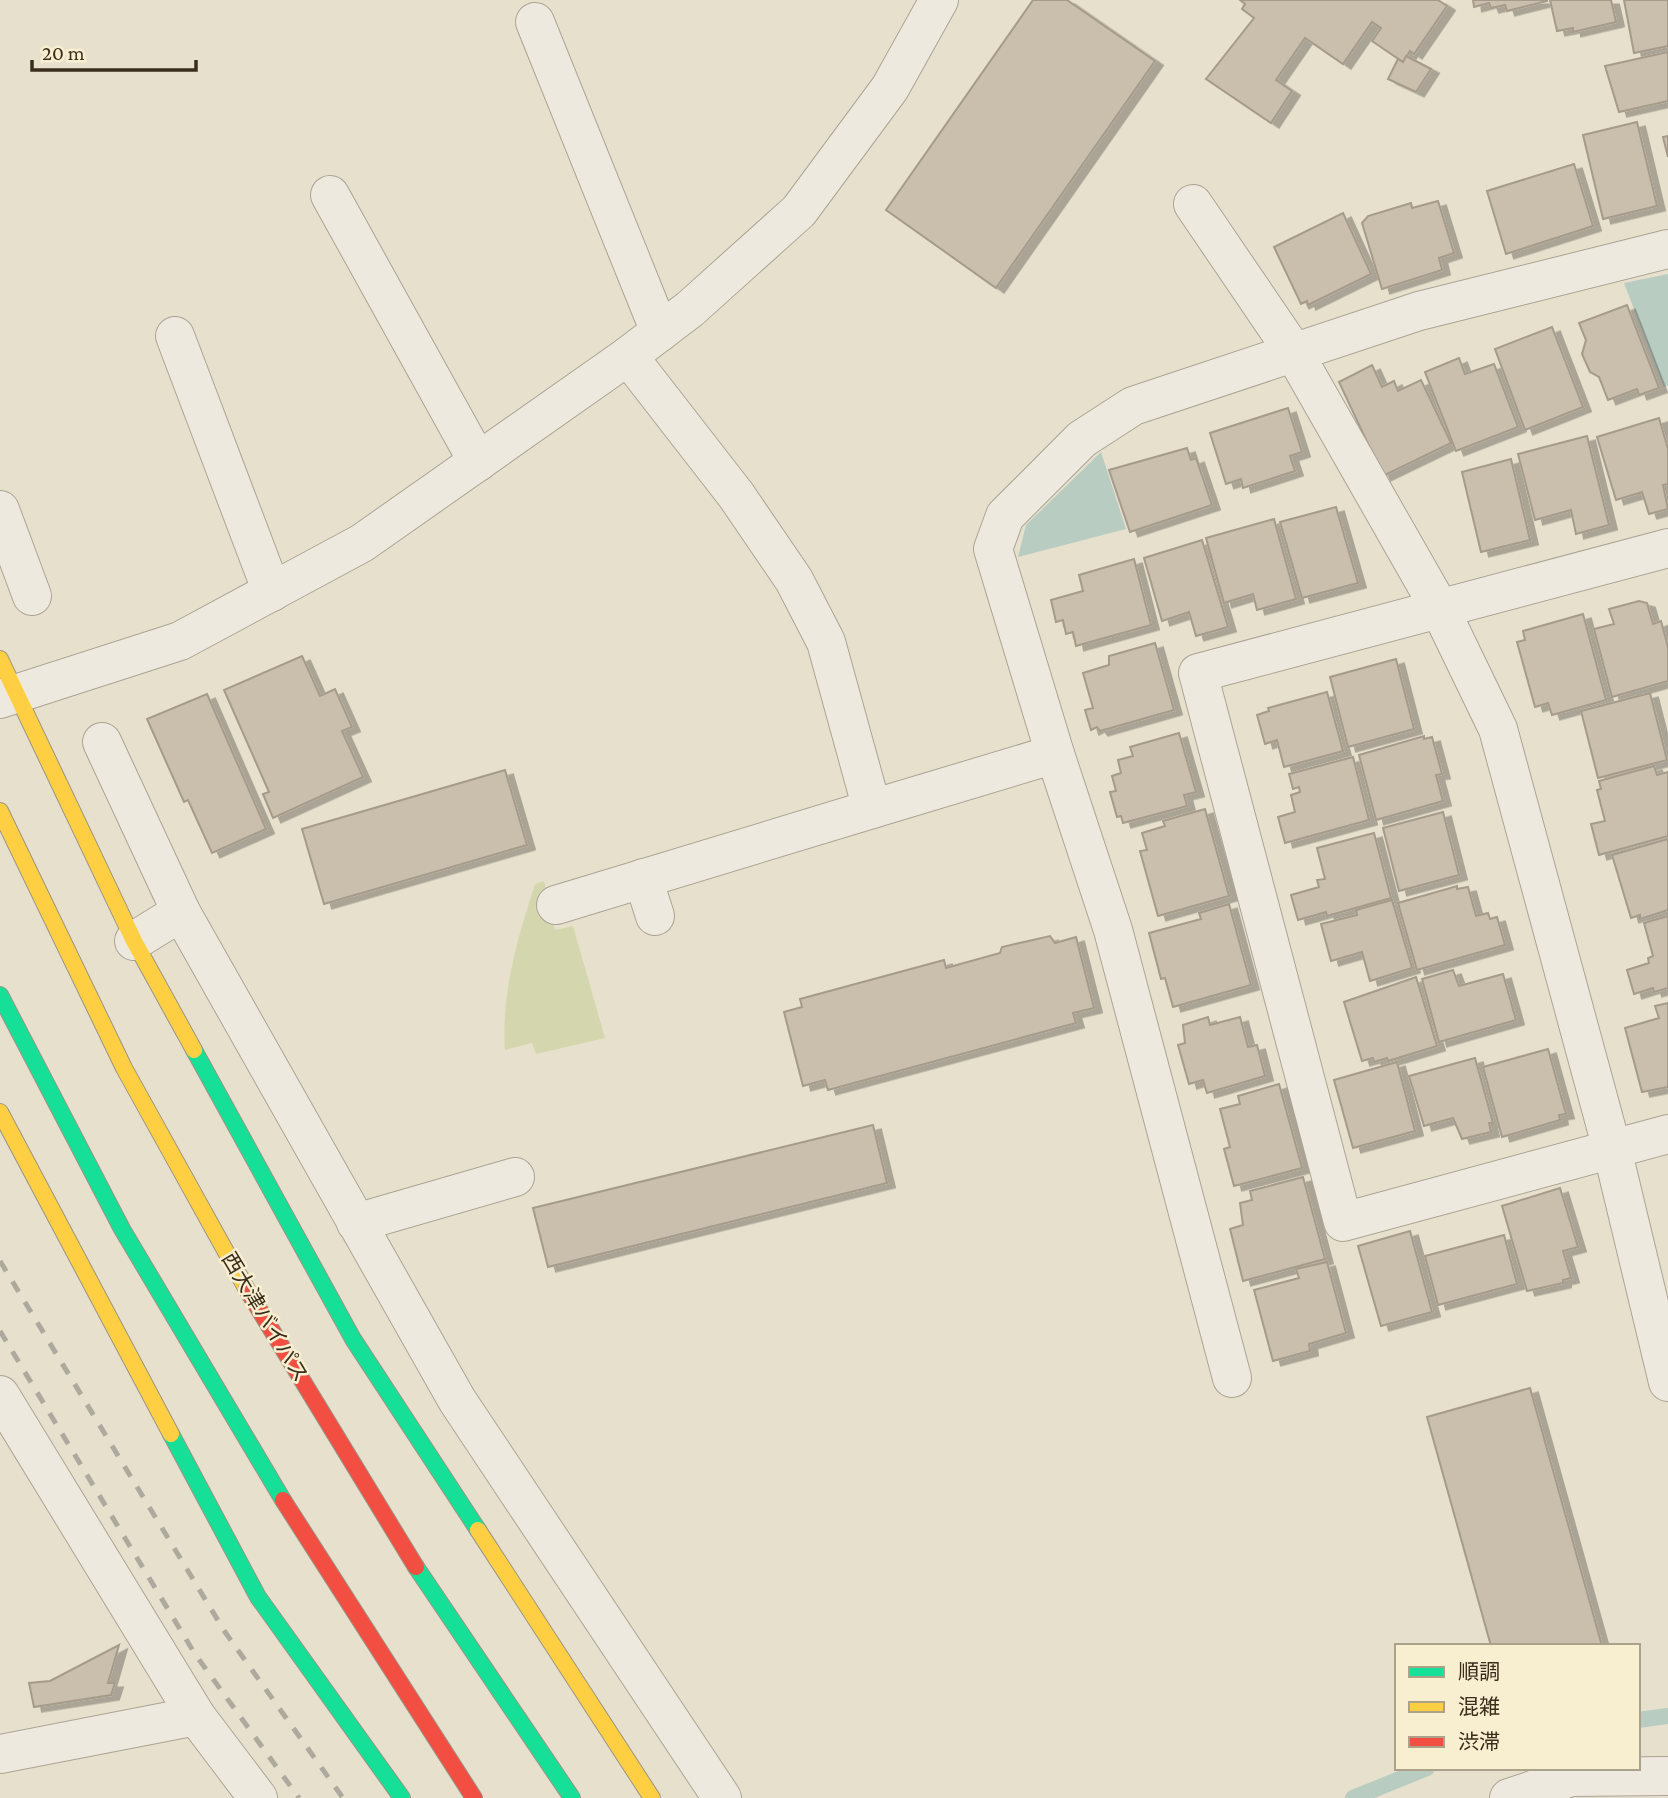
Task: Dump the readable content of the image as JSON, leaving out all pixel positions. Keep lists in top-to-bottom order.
{
  "streets": {
    "main road": ["西大津バイパス"]
  },
  "legend": ["順調", "混雑", "渋滞"],
  "scale_bar": "20 m"
}
